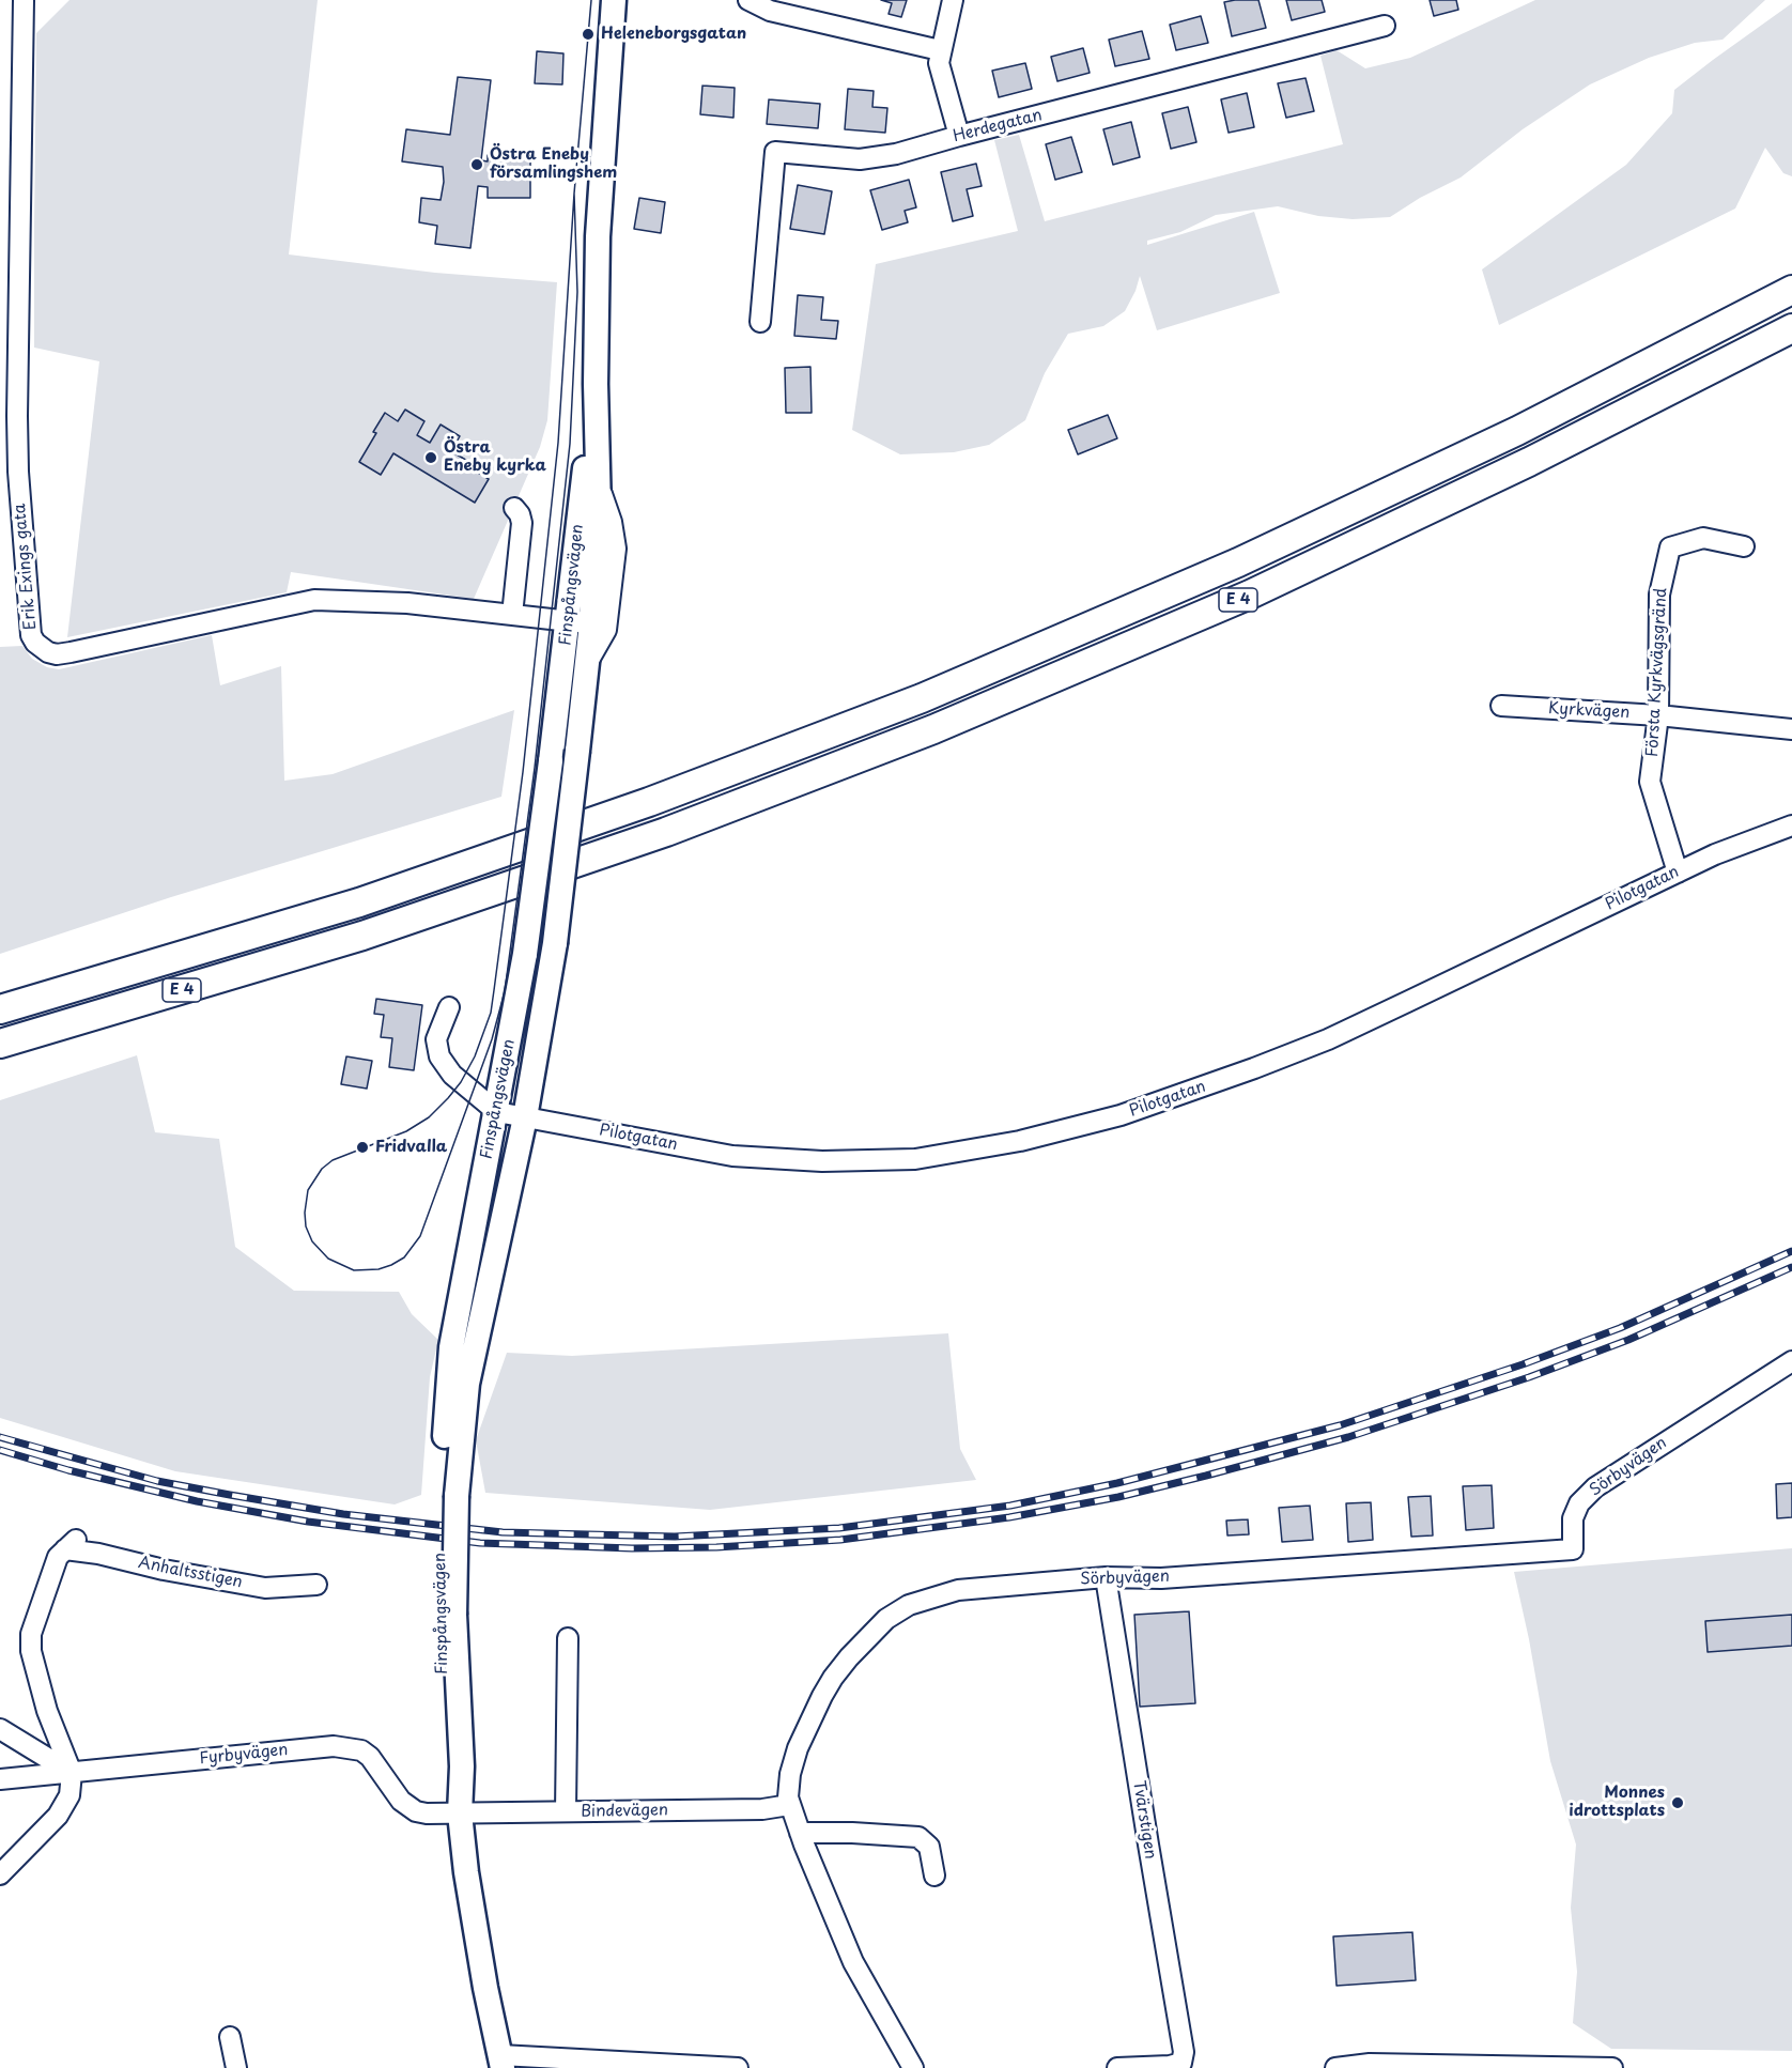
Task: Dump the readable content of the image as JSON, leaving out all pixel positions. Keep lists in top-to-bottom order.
{
  "streets": {
    "highway": ["E 4"],
    "main road": ["Finspångsvägen"],
    "street": [
      "Herdegatan",
      "Erik Exings gata",
      "Första Kyrkvägsgränd",
      "Kyrkvägen",
      "Pilotgatan",
      "Sörbyvägen",
      "Anhaltsstigen",
      "Fyrbyvägen",
      "Bindevägen",
      "Tvärstigen"
    ]
  },
  "crossings": [
    ["Erik Exings gata", "Finspångsvägen"],
    ["Finspångsvägen", "Pilotgatan"],
    ["Finspångsvägen", "Fyrbyvägen"],
    ["Finspångsvägen", "Bindevägen"],
    ["Första Kyrkvägsgränd", "Kyrkvägen"],
    ["Första Kyrkvägsgränd", "Pilotgatan"],
    ["Sörbyvägen", "Bindevägen"],
    ["Sörbyvägen", "Tvärstigen"],
    ["Anhaltsstigen", "Fyrbyvägen"],
    ["Fyrbyvägen", "Bindevägen"]
  ],
  "places": [
    "Heleneborgsgatan",
    "Östra Eneby församlingshem",
    "Östra Eneby kyrka",
    "Fridvalla",
    "Monnes idrottsplats"
  ]
}
